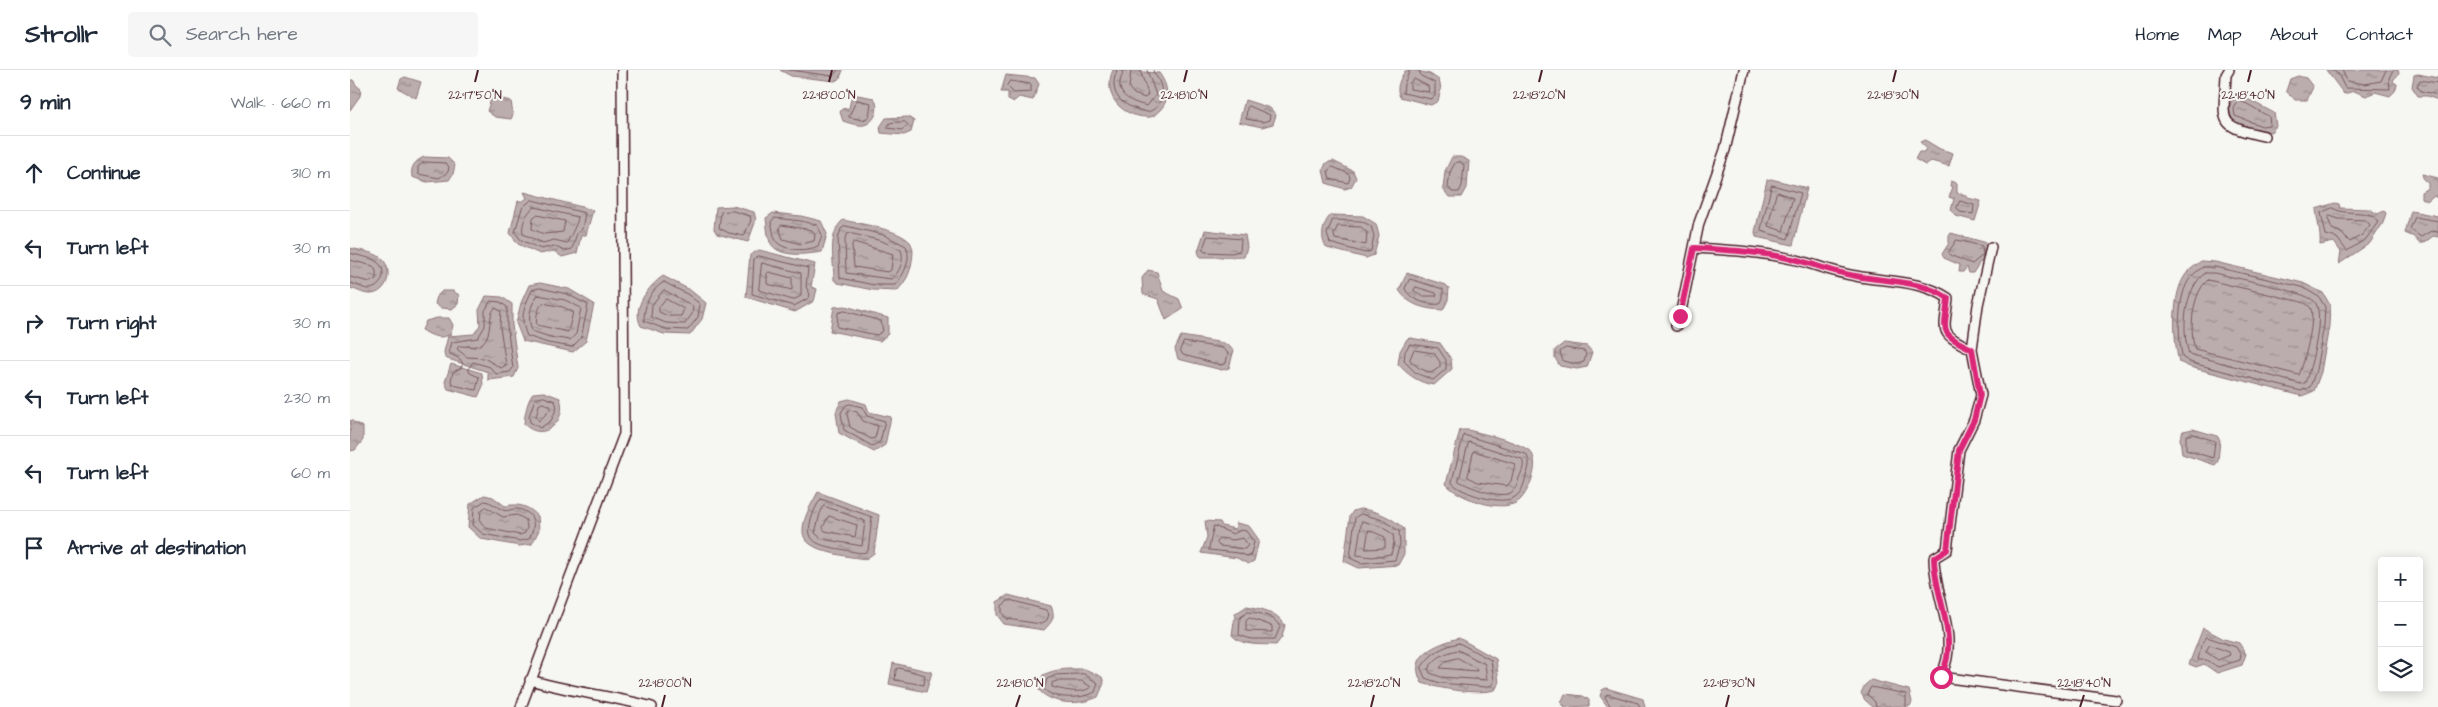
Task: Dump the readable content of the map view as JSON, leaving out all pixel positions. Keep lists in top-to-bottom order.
{
  "page": {
    "header": "Strollr",
    "search": "Search here",
    "nav": [
      "Home",
      "Map",
      "About",
      "Contact"
    ],
    "heading": ["9 min", "Walk · 660 m"],
    "list": [
      ["Continue", "310 m"],
      ["Turn left", "30 m"],
      ["Turn right", "30 m"],
      ["Turn left", "230 m"],
      ["Turn left", "60 m"],
      "Arrive at destination"
    ],
    "map_buttons": ["+", "−"]
  },
  "coordinates": [
    "22°17'50\"N",
    "22°18'00\"N",
    "22°18'10\"N",
    "22°18'20\"N",
    "22°18'30\"N",
    "22°18'40\"N"
  ]
}
